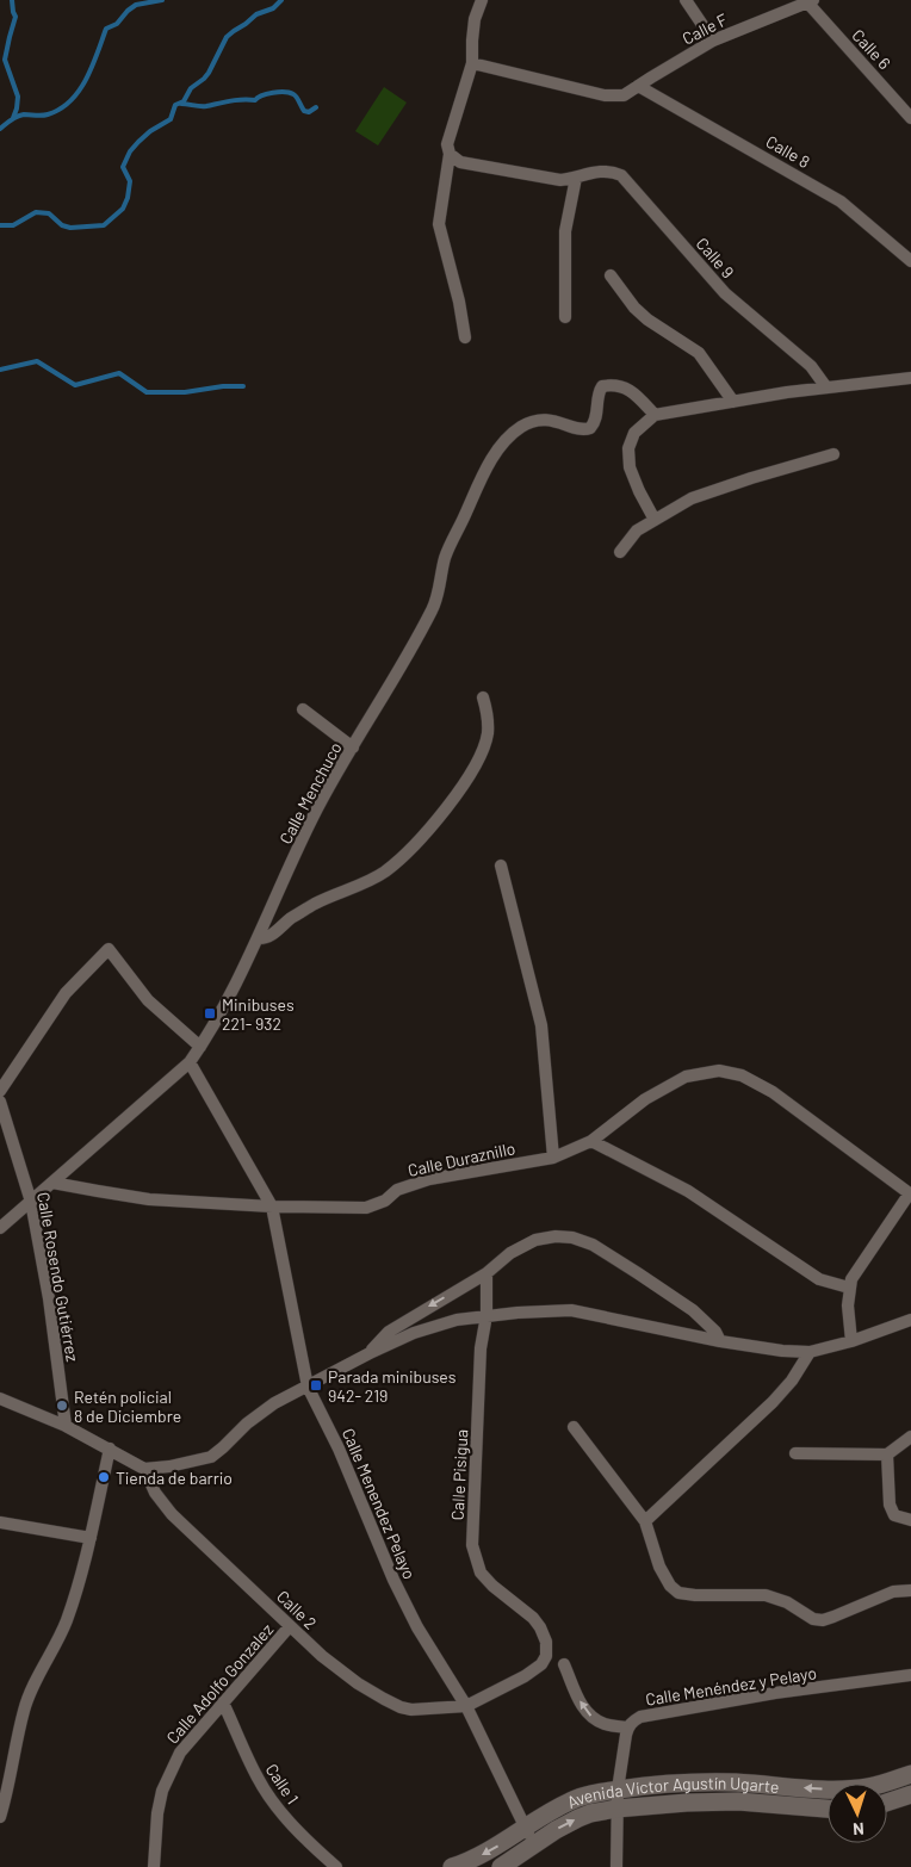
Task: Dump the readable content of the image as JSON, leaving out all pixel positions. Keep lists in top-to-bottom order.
{
  "streets": {
    "street": [
      "Calle F",
      "Calle 6",
      "Calle 8",
      "Calle 9",
      "Calle Menchuco",
      "Calle Duraznillo",
      "Calle Rosendo Gutiérrez",
      "Calle Pisigua",
      "Calle Menendez Pelayo",
      "Calle 2",
      "Calle Adolfo Gonzalez",
      "Calle Menéndez y Pelayo",
      "Calle 1",
      "Avenida Víctor Agustín Ugarte"
    ]
  },
  "crossings": [
    ["Calle F", "Calle 6"],
    ["Calle F", "Calle 8"],
    ["Calle Menchuco", "Calle Duraznillo"],
    ["Calle Menchuco", "Calle Rosendo Gutiérrez"],
    ["Calle Menchuco", "Calle Menendez Pelayo"],
    ["Calle Duraznillo", "Calle Menendez Pelayo"],
    ["Calle Pisigua", "Calle Menendez Pelayo"],
    ["Calle Pisigua", "Calle 2"],
    ["Calle Menendez Pelayo", "Calle 2"],
    ["Calle Menendez Pelayo", "Avenida Víctor Agustín Ugarte"],
    ["Calle 2", "Calle Adolfo Gonzalez"],
    ["Calle Adolfo Gonzalez", "Calle 1"]
  ],
  "places": {
    "transit": ["Minibuses 221- 932", "Parada minibuses 942- 219"],
    "other": ["Retén policial 8 de Diciembre", "Tienda de barrio"]
  },
  "north": "bottom"
}
